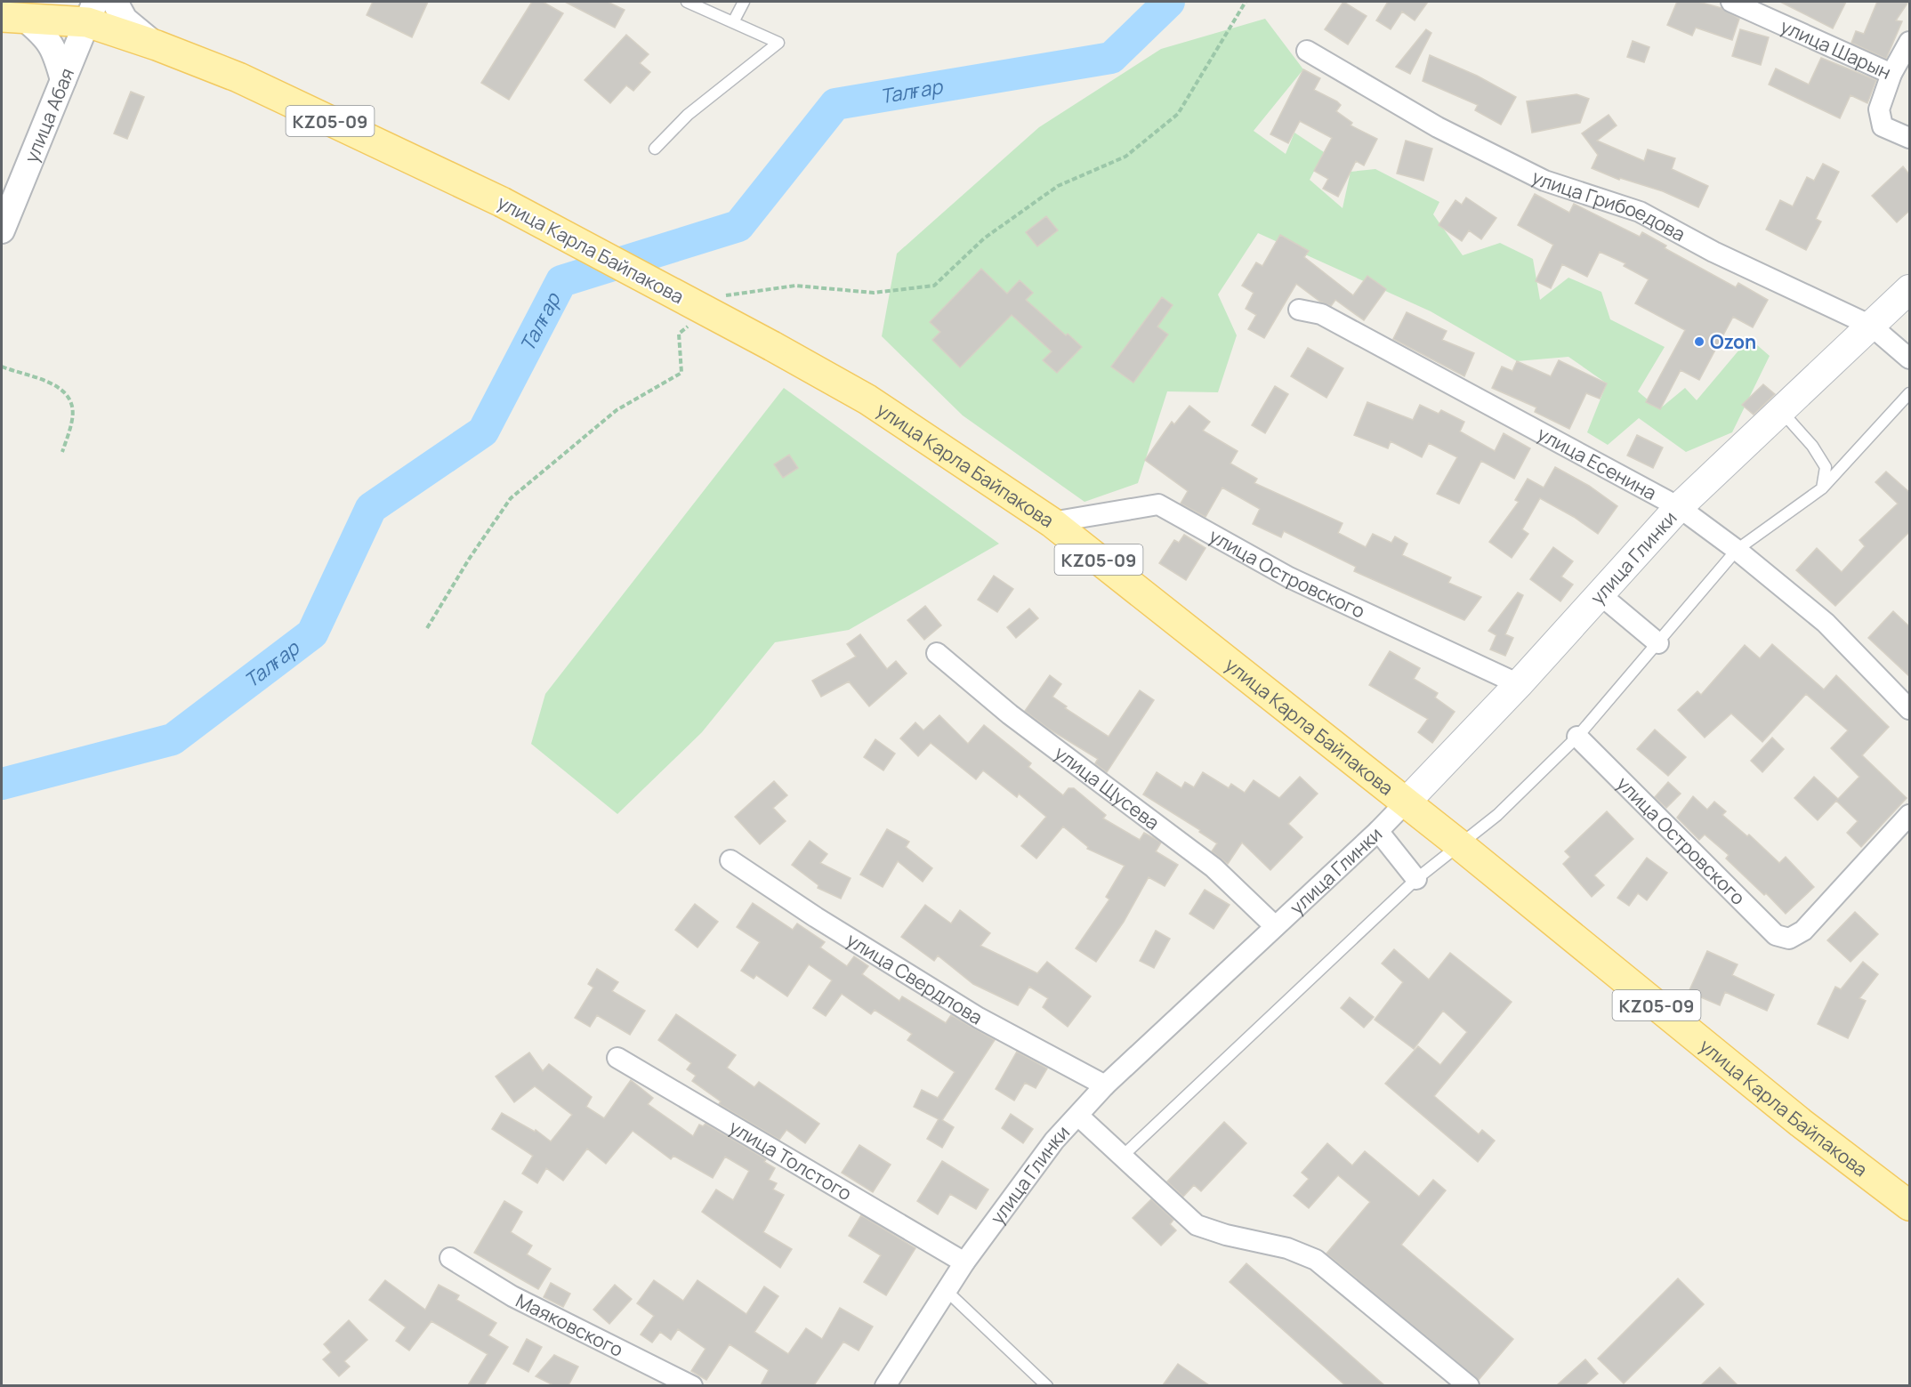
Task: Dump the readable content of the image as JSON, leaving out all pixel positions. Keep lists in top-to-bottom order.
{
  "streets": {
    "main road": ["KZ05-09", "улица Карла Байпакова", "улица Глинки"],
    "street": [
      "улица Шарын",
      "улица Абая",
      "улица Грибоедова",
      "улица Есенина",
      "улица Островского",
      "улица Щусева",
      "улица Свердлова",
      "улица Толстого",
      "Маяковского"
    ]
  },
  "crossings": [
    ["улица Абая", "KZ05-09"],
    ["KZ05-09", "улица Карла Байпакова"],
    ["улица Грибоедова", "улица Глинки"],
    ["улица Карла Байпакова", "улица Глинки"],
    ["улица Карла Байпакова", "улица Островского"],
    ["улица Есенина", "улица Глинки"],
    ["улица Глинки", "улица Островского"],
    ["улица Глинки", "улица Щусева"],
    ["улица Глинки", "улица Свердлова"],
    ["улица Глинки", "улица Толстого"]
  ],
  "water": ["Талғар"],
  "places": ["Ozon"]
}
